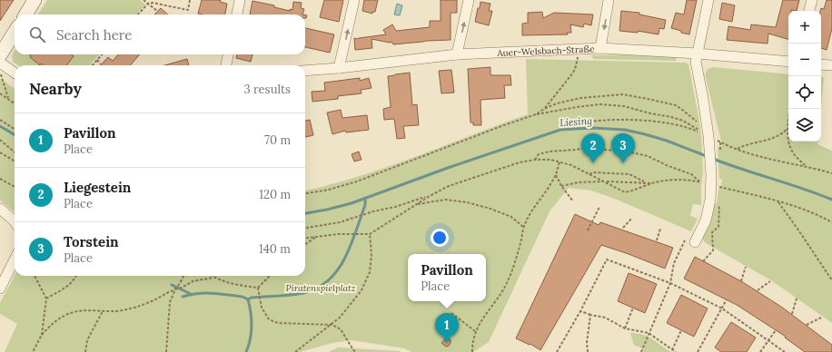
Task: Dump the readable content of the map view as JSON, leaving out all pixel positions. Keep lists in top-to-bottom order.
{
  "streets": {
    "street": ["Auer-Welsbach-Straße"]
  },
  "water": ["Liesing"],
  "parks": ["Piratenspielplatz"],
  "page": {
    "map_buttons": ["+", "−"],
    "search": "Search here",
    "heading": ["Nearby", "3 results"],
    "list": [
      {
        "mark": "1",
        "name": "Pavillon",
        "note": "Place",
        "value": "70 m"
      },
      {
        "mark": "2",
        "name": "Liegestein",
        "note": "Place",
        "value": "120 m"
      },
      {
        "mark": "3",
        "name": "Torstein",
        "note": "Place",
        "value": "140 m"
      }
    ],
    "pins": ["2", "3", "1"],
    "popup": ["Pavillon", "Place"]
  }
}
